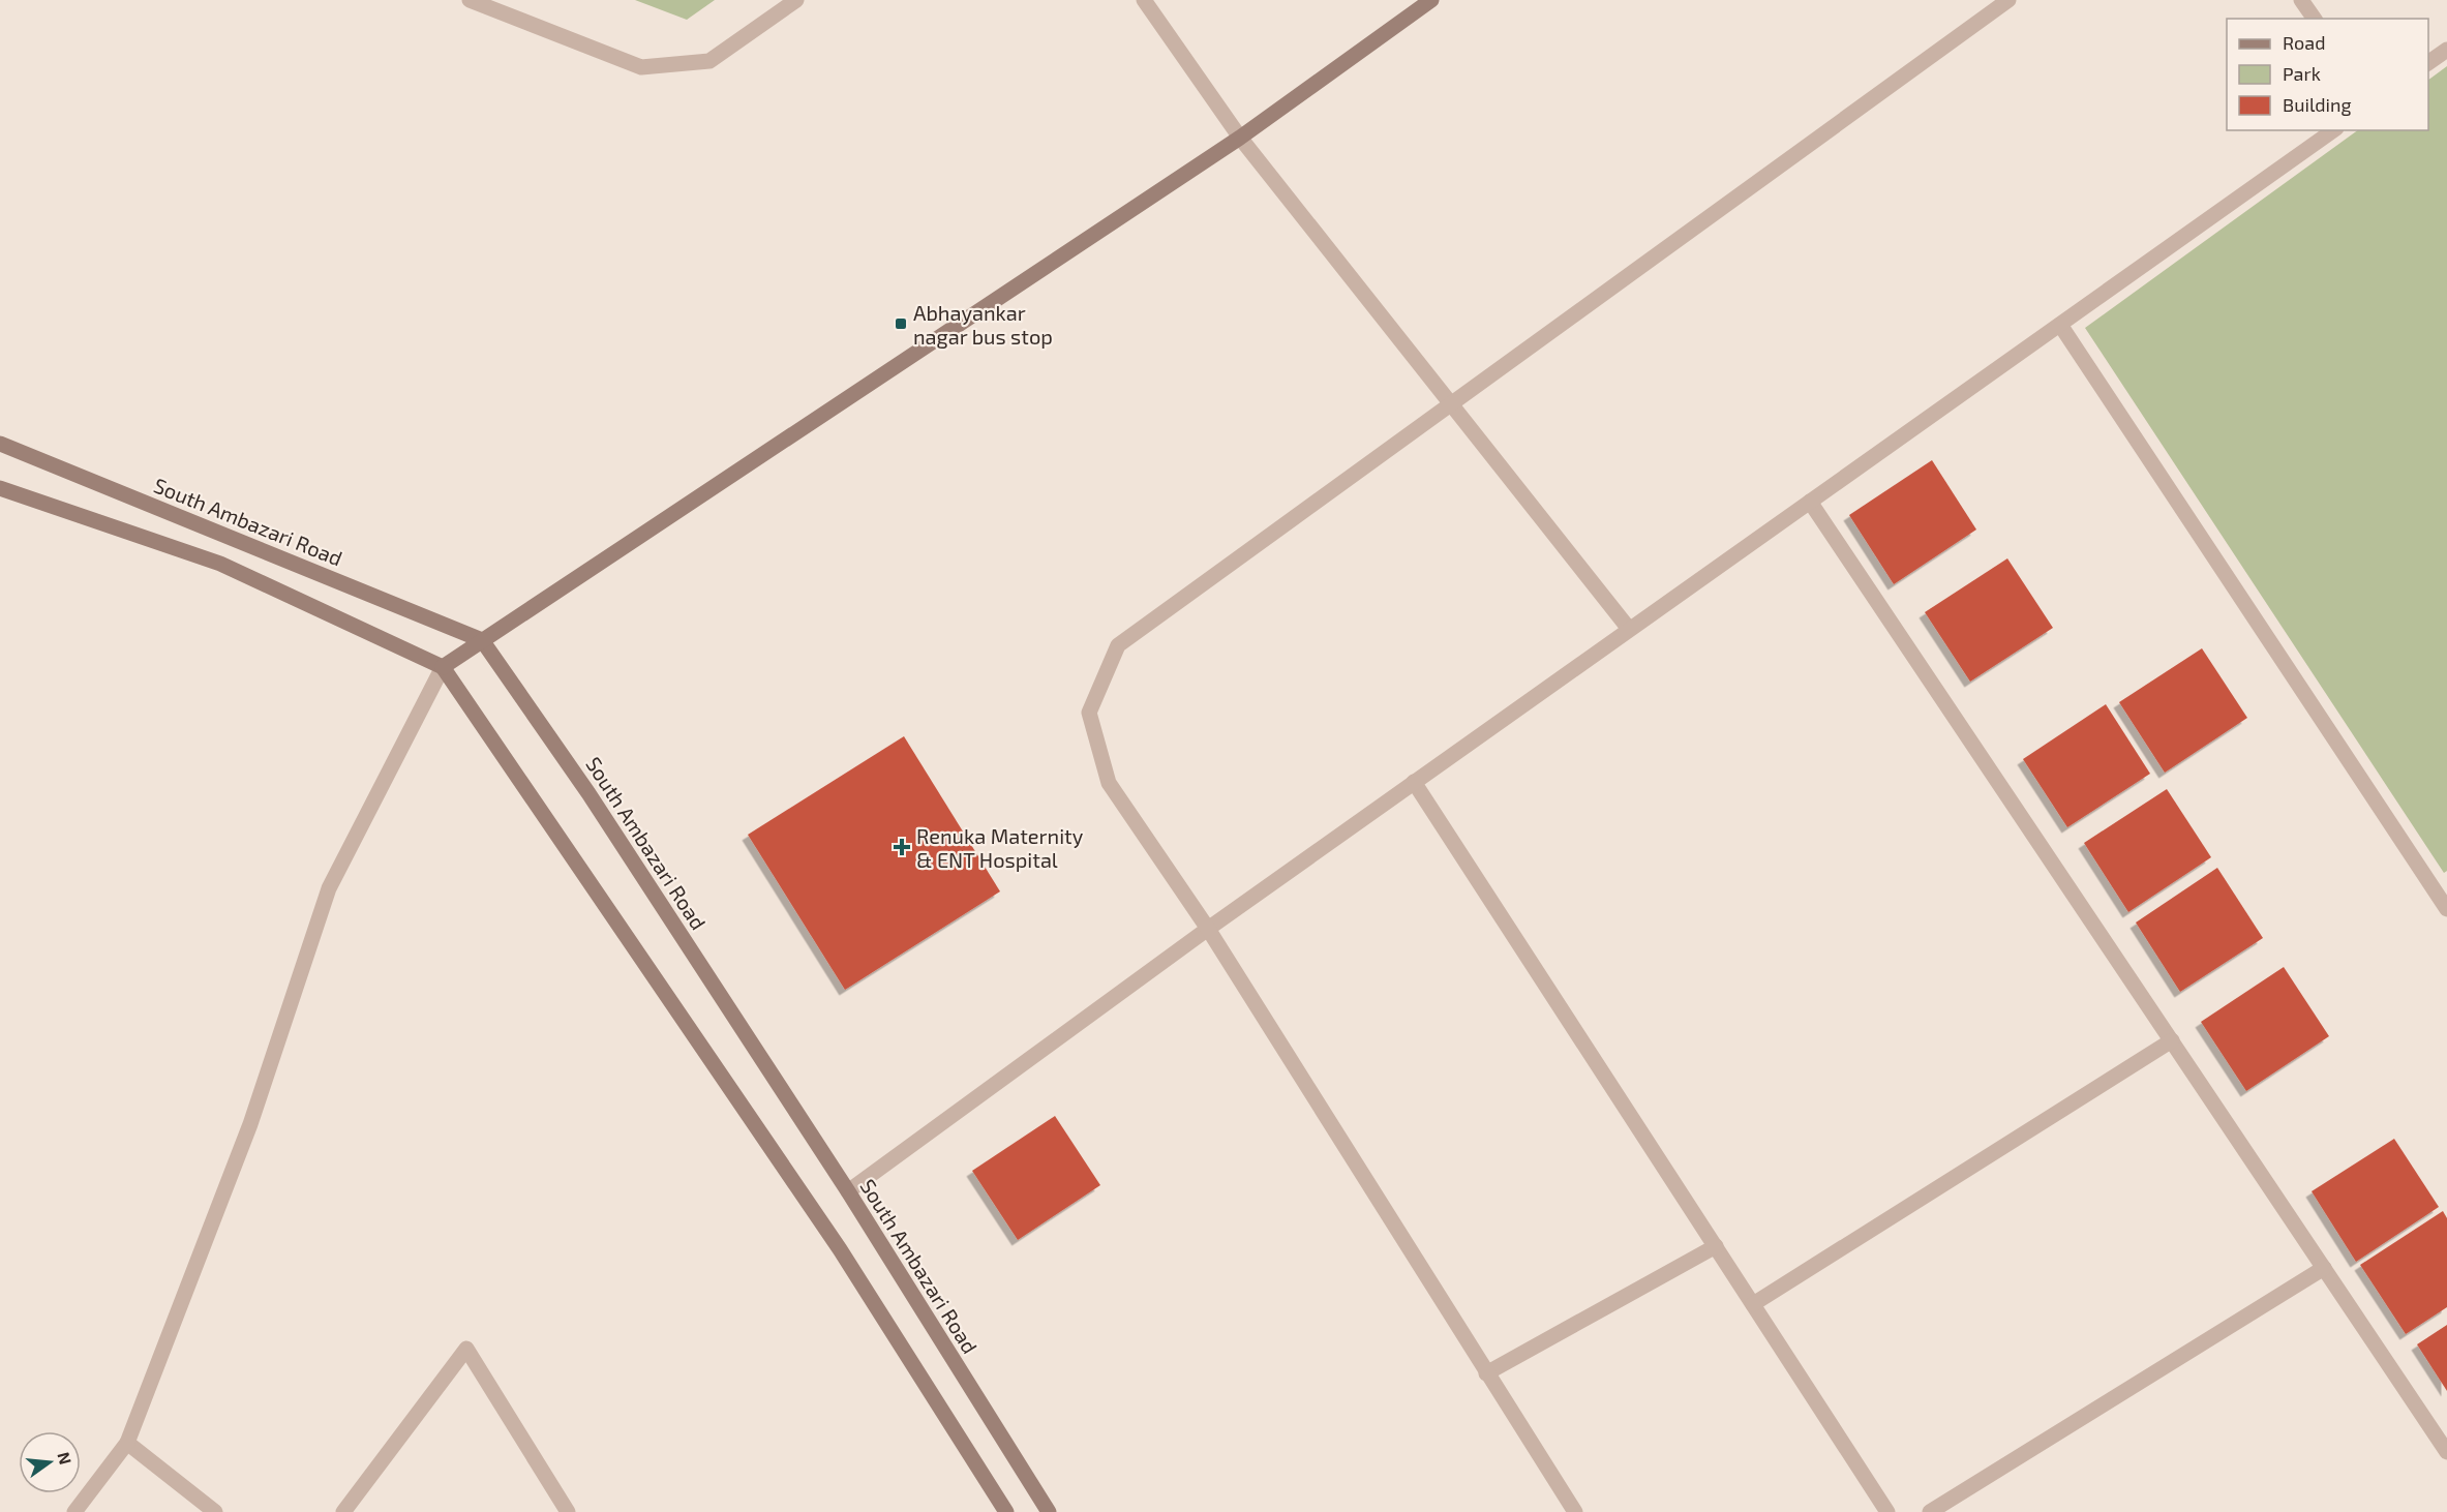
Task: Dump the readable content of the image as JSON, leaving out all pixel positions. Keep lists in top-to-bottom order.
{
  "streets": {
    "main road": ["South Ambazari Road"]
  },
  "places": {
    "transit": ["Abhayankar nagar bus stop"],
    "health": ["Renuka Maternity & ENT Hospital"]
  },
  "legend": ["Road", "Park", "Building"],
  "north": "right"
}
